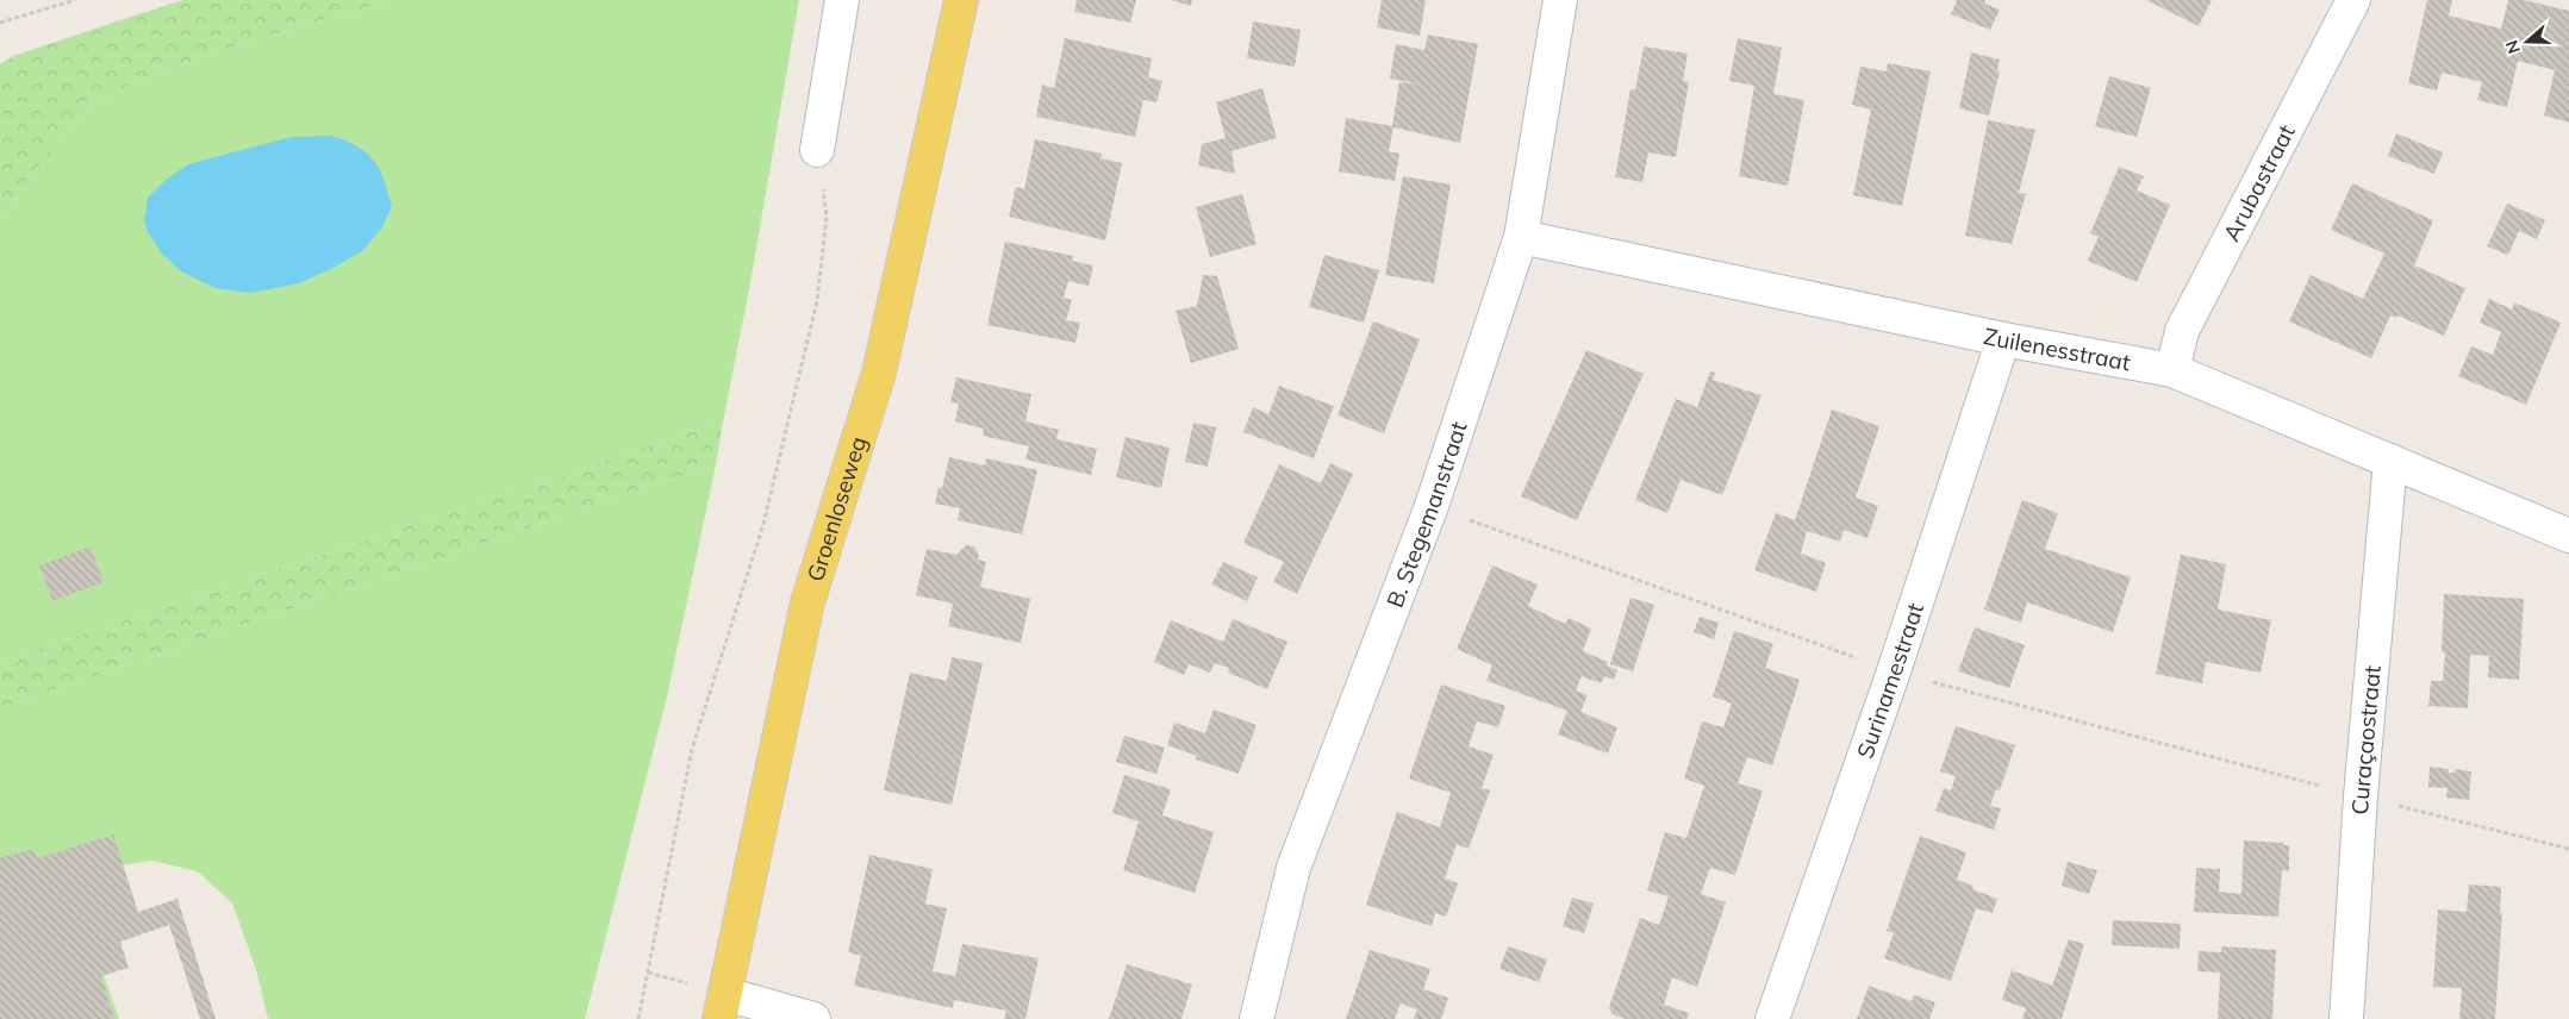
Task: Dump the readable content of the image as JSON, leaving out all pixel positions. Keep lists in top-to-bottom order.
{
  "streets": {
    "main road": ["Groenloseweg"],
    "street": [
      "Arubastraat",
      "Zuilenesstraat",
      "B. Stegemanstraat",
      "Surinamestraat",
      "Curaçaostraat"
    ]
  },
  "crossings": [
    ["Arubastraat", "Zuilenesstraat"],
    ["Zuilenesstraat", "B. Stegemanstraat"],
    ["Zuilenesstraat", "Surinamestraat"],
    ["Zuilenesstraat", "Curaçaostraat"]
  ],
  "north": "left"
}
